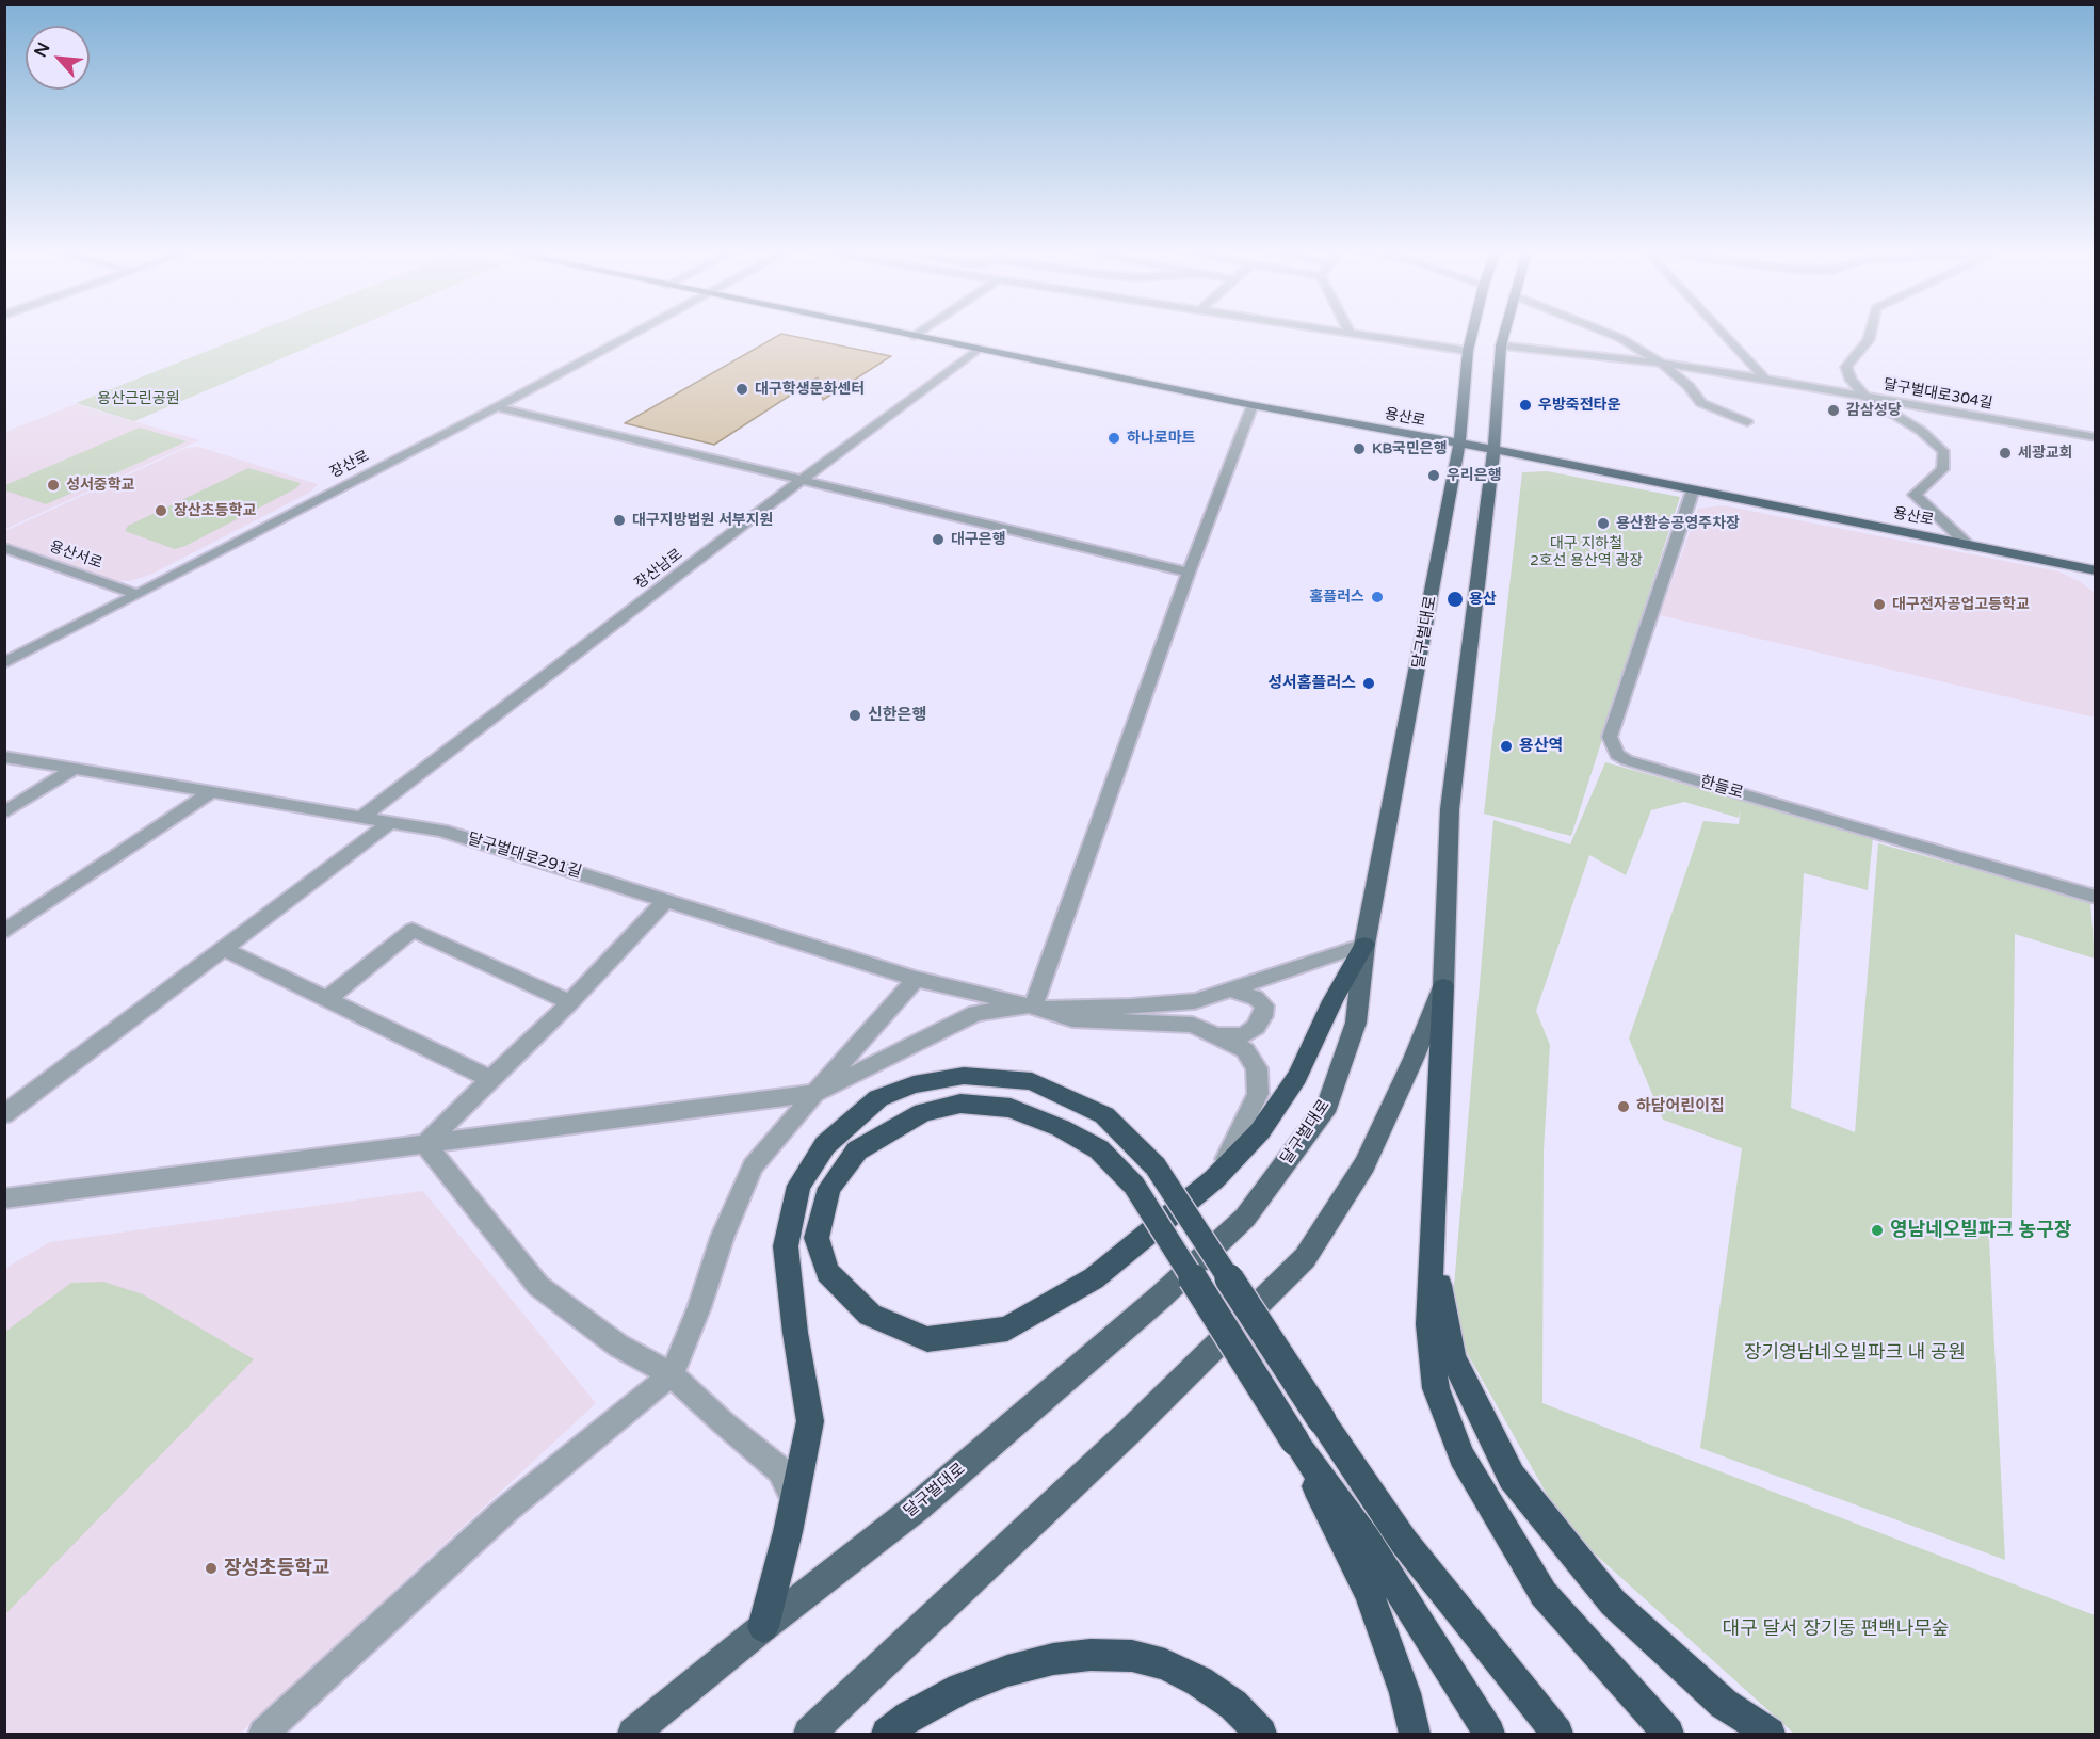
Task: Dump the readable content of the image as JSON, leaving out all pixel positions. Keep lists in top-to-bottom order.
{
  "streets": {
    "main road": ["용산로", "달구벌대로"],
    "street": [
      "달구벌대로304길",
      "장산로",
      "용산서로",
      "장산남로",
      "한들로",
      "달구벌대로291길"
    ]
  },
  "crossings": [
    ["용산로", "장산남로"],
    ["용산로", "달구벌대로"],
    ["용산로", "한들로"],
    ["장산로", "용산서로"],
    ["장산남로", "달구벌대로291길"]
  ],
  "parks": [
    "용산근린공원",
    "대구 지하철 2호선 용산역 광장",
    "장기영남네오빌파크 내 공원",
    "대구 달서 장기동 편백나무숲"
  ],
  "places": [
    "대구학생문화센터",
    "우방죽전타운",
    "감삼성당",
    "하나로마트",
    "KB국민은행",
    "세광교회",
    "우리은행",
    "성서중학교",
    "장산초등학교",
    "대구지방법원 서부지원",
    "용산환승공영주차장",
    "대구은행",
    "홈플러스",
    "용산",
    "대구전자공업고등학교",
    "성서홈플러스",
    "신한은행",
    "용산역",
    "하담어린이집",
    "영남네오빌파크 농구장",
    "장성초등학교"
  ],
  "north": "top left"
}
